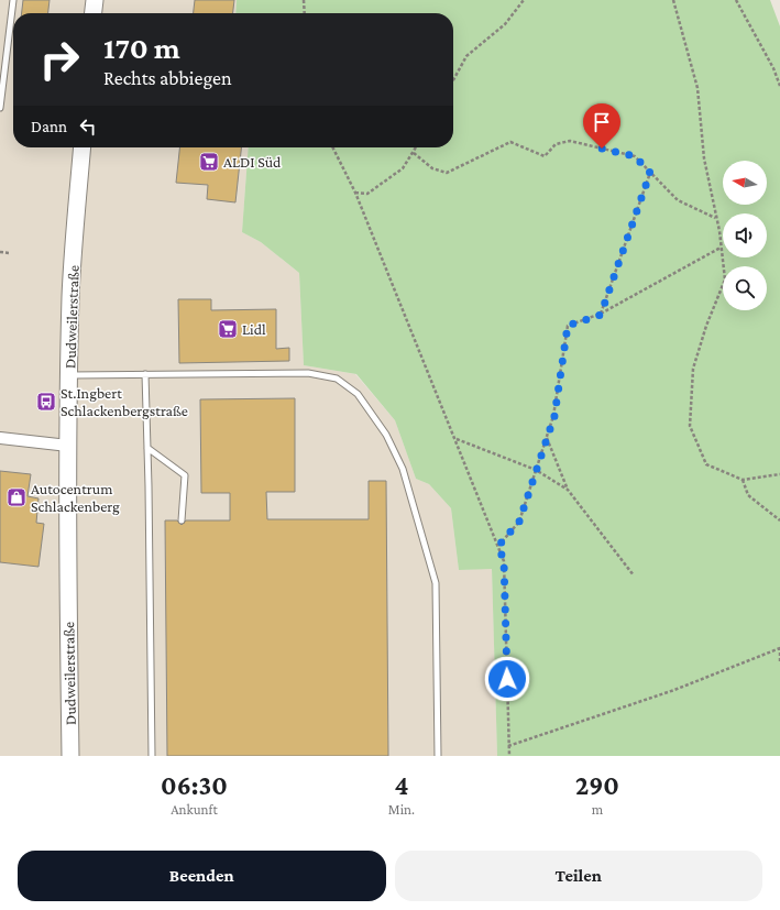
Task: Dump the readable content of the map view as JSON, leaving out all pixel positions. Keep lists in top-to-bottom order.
{
  "streets": {
    "main road": ["Dudweilerstraße"]
  },
  "places": {
    "supermarket": ["ALDI Süd", "Lidl"],
    "bus stop": ["St.Ingbert Schlackenbergstraße"],
    "shop": ["Autocentrum Schlackenberg"]
  },
  "north": "left",
  "page": {
    "turn": ["170 m", "Rechts abbiegen"],
    "then": "Dann",
    "eta": [
      "06:30",
      "Ankunft",
      "4",
      "Min.",
      "290",
      "m"
    ],
    "buttons": ["Beenden", "Teilen"]
  }
}
